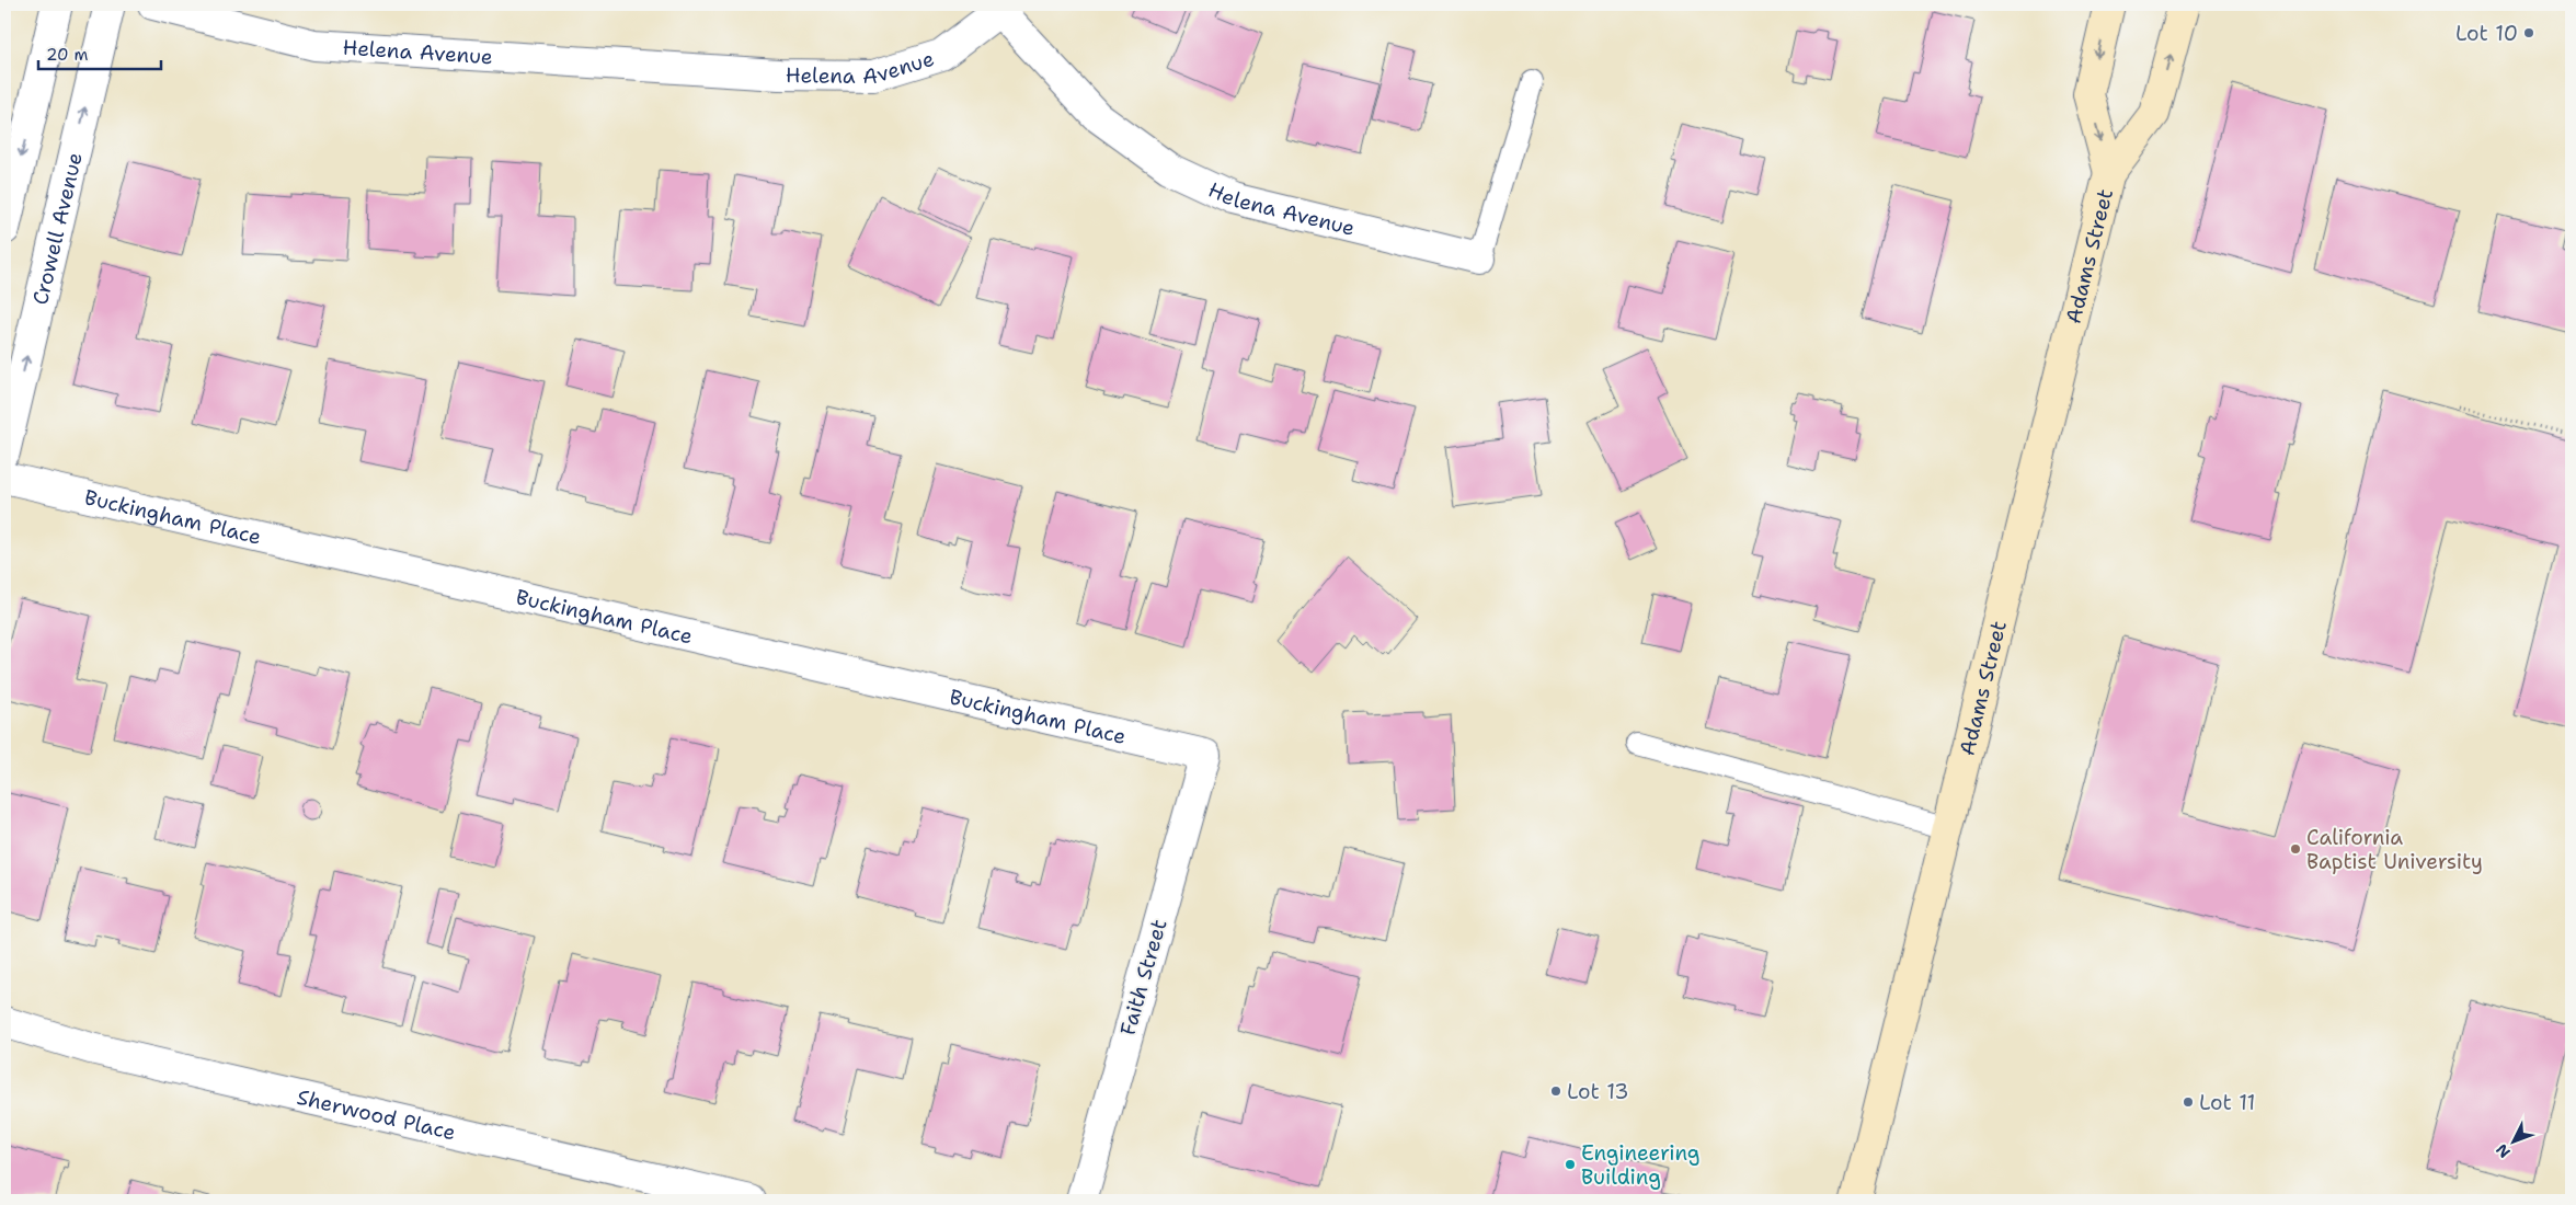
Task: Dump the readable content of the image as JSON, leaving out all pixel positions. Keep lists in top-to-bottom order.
{
  "streets": {
    "main road": ["Adams Street"],
    "street": [
      "Helena Avenue",
      "Crowell Avenue",
      "Buckingham Place",
      "Faith Street",
      "Sherwood Place"
    ]
  },
  "crossings": [
    ["Buckingham Place", "Faith Street"]
  ],
  "places": [
    "Lot 10",
    "California Baptist University",
    "Lot 13",
    "Lot 11",
    "Engineering Building"
  ],
  "scale_bar": "20 m",
  "north": "bottom left"
}
